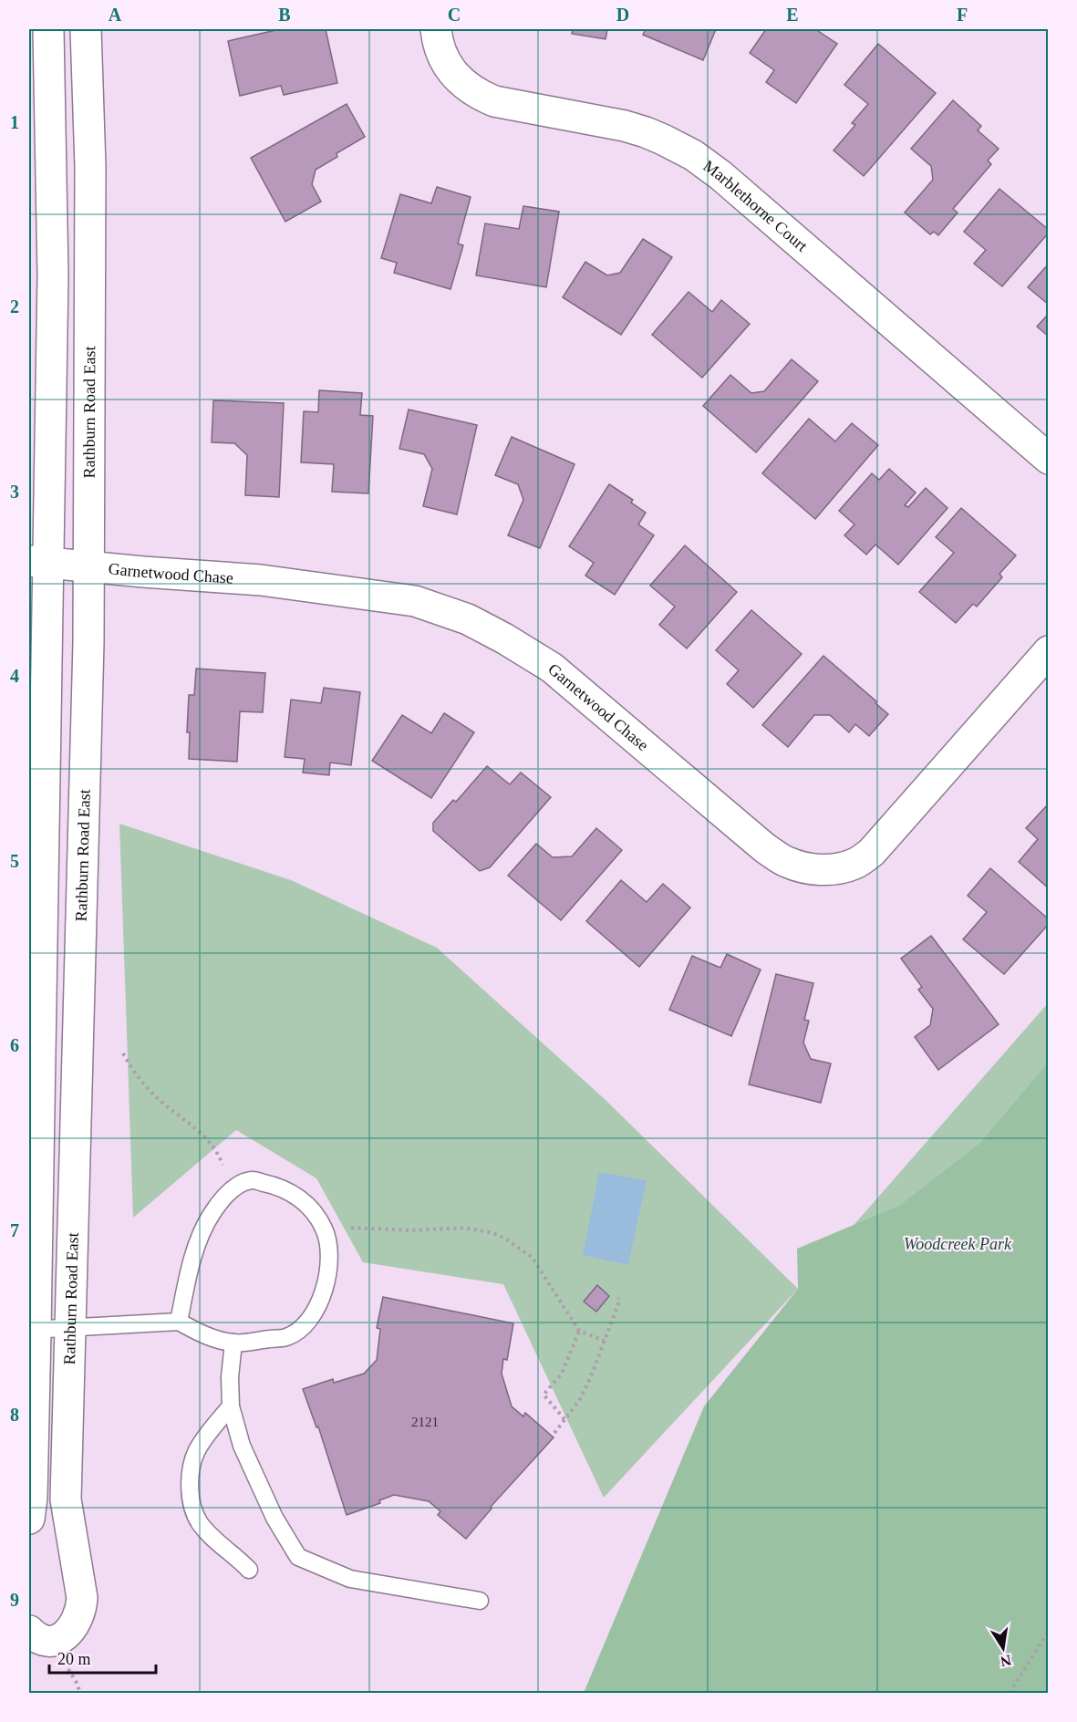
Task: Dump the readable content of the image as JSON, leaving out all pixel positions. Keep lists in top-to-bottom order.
{
  "streets": {
    "street": ["Marblethorne Court", "Rathburn Road East", "Garnetwood Chase"]
  },
  "crossings": [
    ["Rathburn Road East", "Garnetwood Chase"]
  ],
  "parks": ["Woodcreek Park"],
  "house_numbers": ["2121"],
  "scale_bar": "20 m",
  "north": "bottom",
  "grid": {
    "columns": [
      "A",
      "B",
      "C",
      "D",
      "E",
      "F"
    ],
    "rows": [
      "1",
      "2",
      "3",
      "4",
      "5",
      "6",
      "7",
      "8",
      "9"
    ]
  }
}
